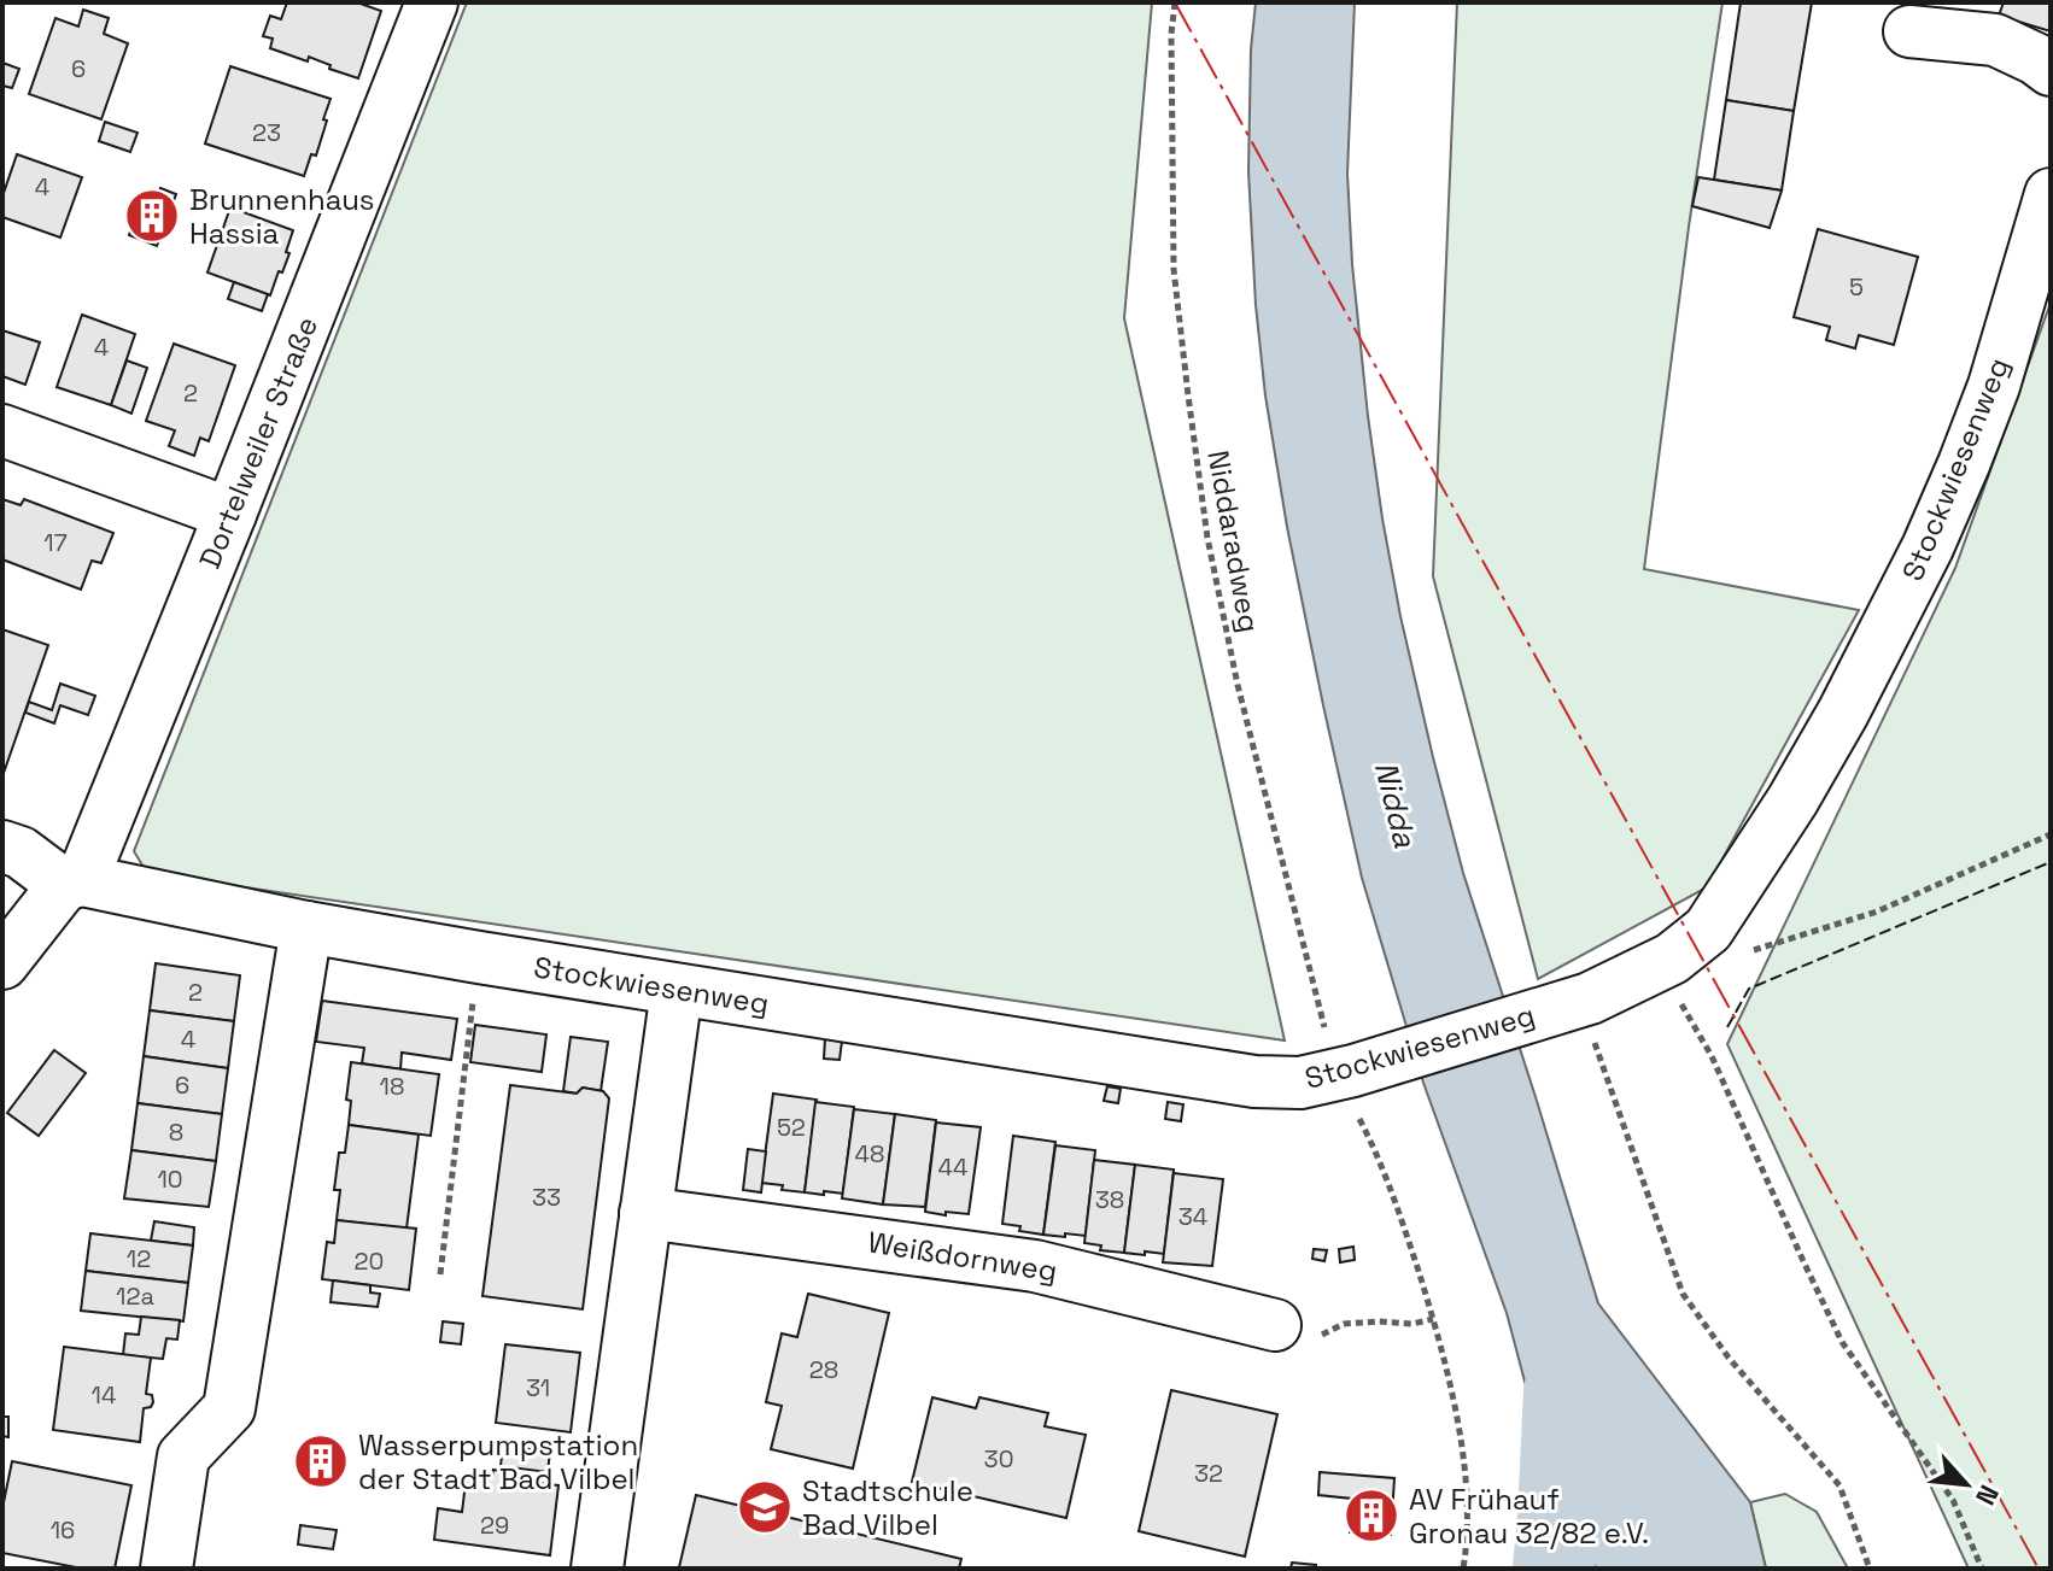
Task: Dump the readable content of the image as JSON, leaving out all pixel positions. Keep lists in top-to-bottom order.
{
  "streets": {
    "street": ["Dortelweiler Straße", "Stockwiesenweg", "Weißdornweg"],
    "path": ["Niddaradweg"]
  },
  "crossings": [
    ["Dortelweiler Straße", "Stockwiesenweg"],
    ["Stockwiesenweg", "Niddaradweg"]
  ],
  "water": ["Nidda"],
  "places": {
    "building": ["Brunnenhaus Hassia", "Wasserpumpstation der Stadt Bad Vilbel", "AV Frühauf Gronau 32/82 e.V."],
    "school or university": ["Stadtschule Bad Vilbel"]
  },
  "house_numbers": [
    "6",
    "23",
    "4",
    "5",
    "4",
    "2",
    "17",
    "2",
    "4",
    "6",
    "18",
    "52",
    "8",
    "48",
    "44",
    "10",
    "33",
    "38",
    "34",
    "12",
    "20",
    "12a",
    "28",
    "31",
    "14",
    "30",
    "32",
    "29",
    "16"
  ],
  "north": "bottom right"
}
